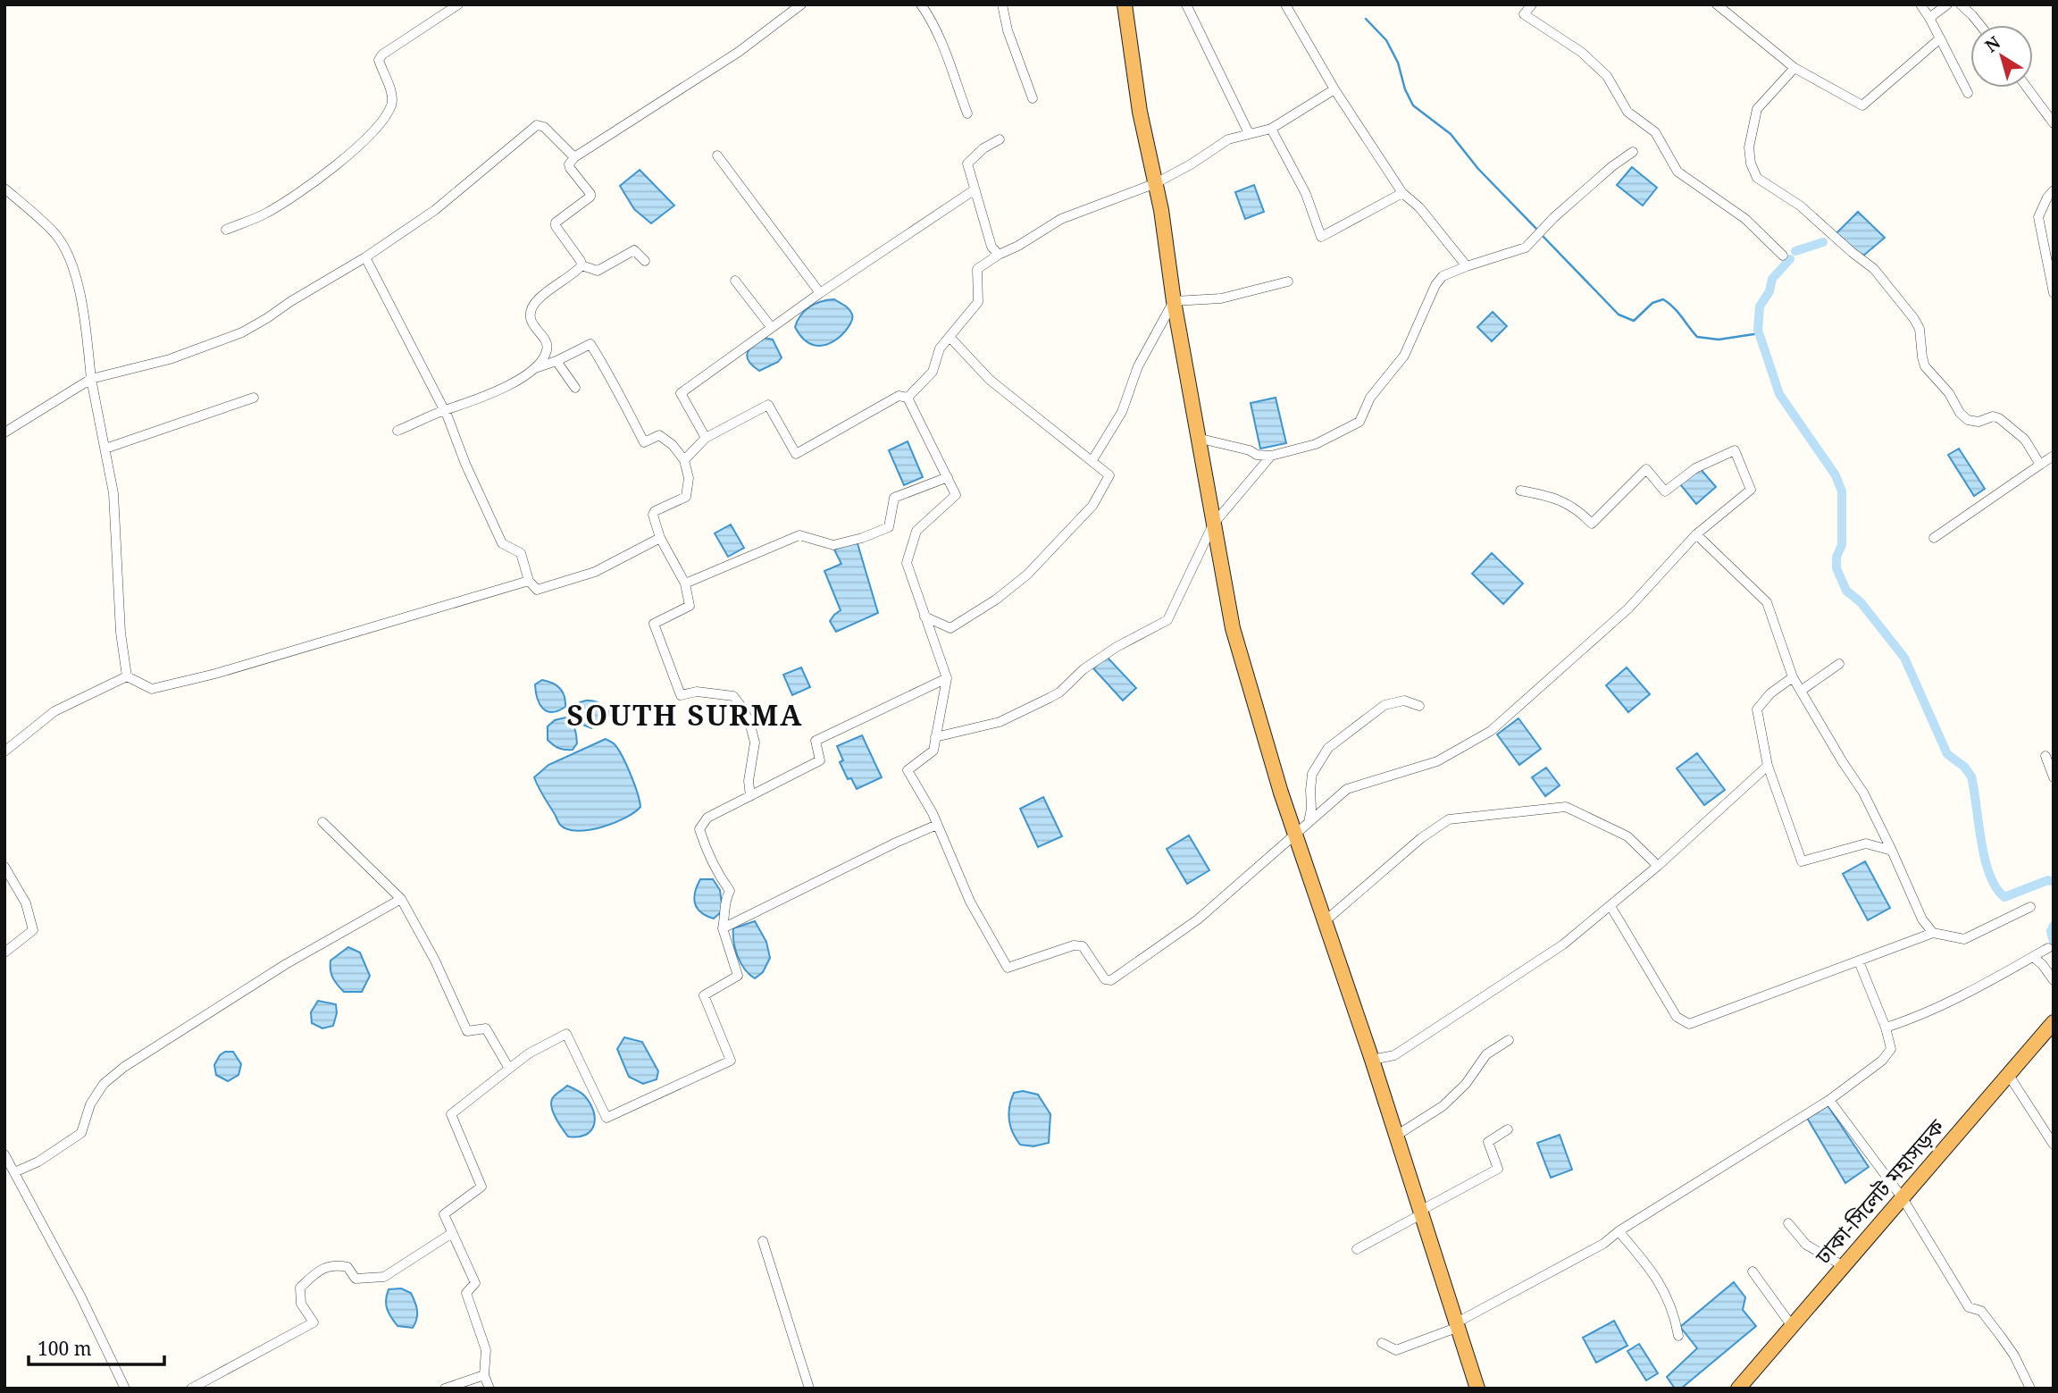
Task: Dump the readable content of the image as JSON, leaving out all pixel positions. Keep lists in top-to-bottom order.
{
  "streets": {
    "highway": ["ঢাকা-সিলেট মহাসড়ক"]
  },
  "districts": ["SOUTH SURMA"],
  "scale_bar": "100 m",
  "north": "top left"
}
